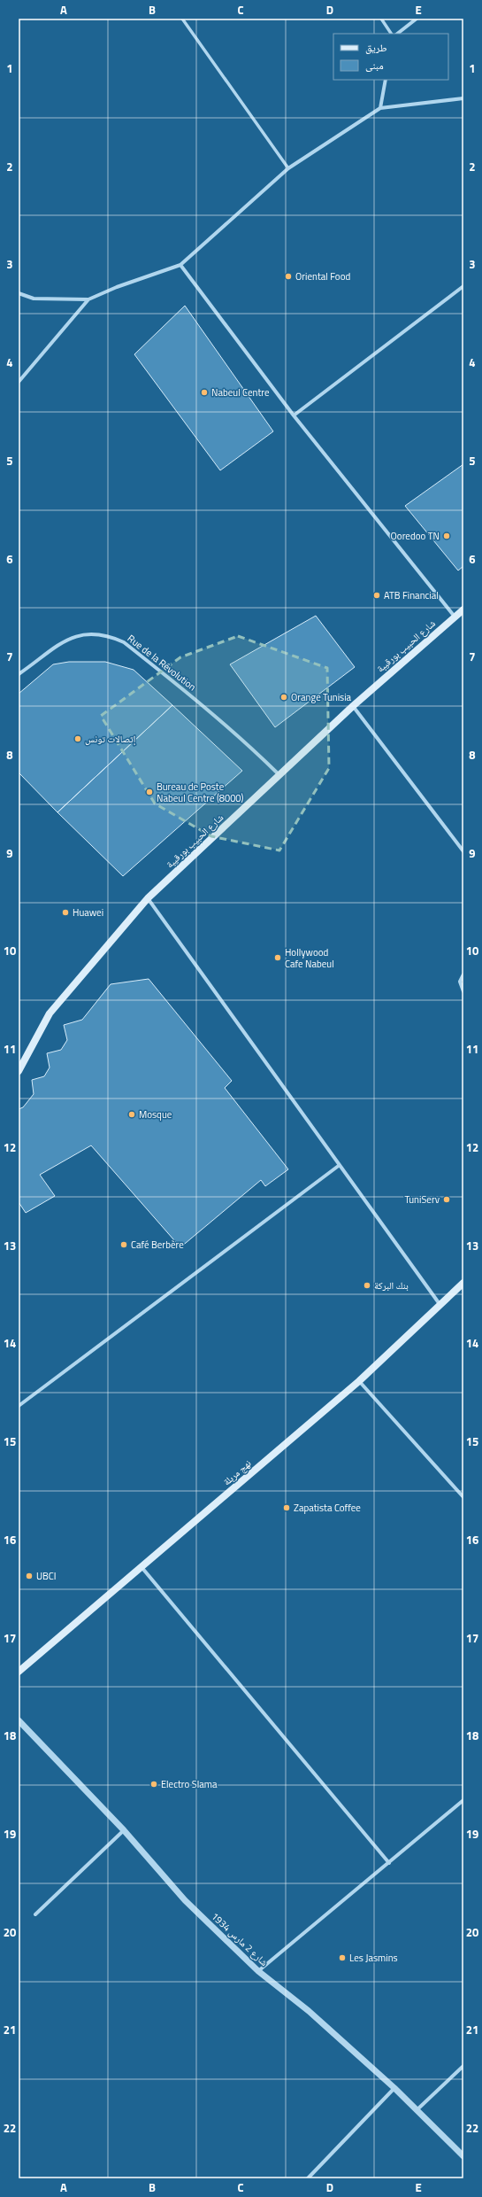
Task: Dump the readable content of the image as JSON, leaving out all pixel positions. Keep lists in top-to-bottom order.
{
  "streets": {
    "main road": ["شارع الحبيب بورقيبة", "نهج مربلة"],
    "street": ["Rue de la Révolution", "شارع 2 مارس 1934"]
  },
  "crossings": [
    ["شارع الحبيب بورقيبة", "Rue de la Révolution"]
  ],
  "places": [
    "Oriental Food",
    "Nabeul Centre",
    "Ooredoo TN",
    "ATB Financial",
    "Orange Tunisia",
    "إتصالات تونس",
    "Bureau de Poste Nabeul Centre (8000)",
    "Huawei",
    "Hollywood Cafe Nabeul",
    "Mosque",
    "TuniServ",
    "Café Berbère",
    "بنك البركة",
    "Zapatista Coffee",
    "UBCI",
    "Electro Slama",
    "Les Jasmins"
  ],
  "legend": ["طريق", "مبنى"],
  "grid": {
    "columns": [
      "A",
      "B",
      "C",
      "D",
      "E"
    ],
    "rows": [
      "1",
      "2",
      "3",
      "4",
      "5",
      "6",
      "7",
      "8",
      "9",
      "10",
      "11",
      "12",
      "13",
      "14",
      "15",
      "16",
      "17",
      "18",
      "19",
      "20",
      "21",
      "22"
    ]
  }
}
